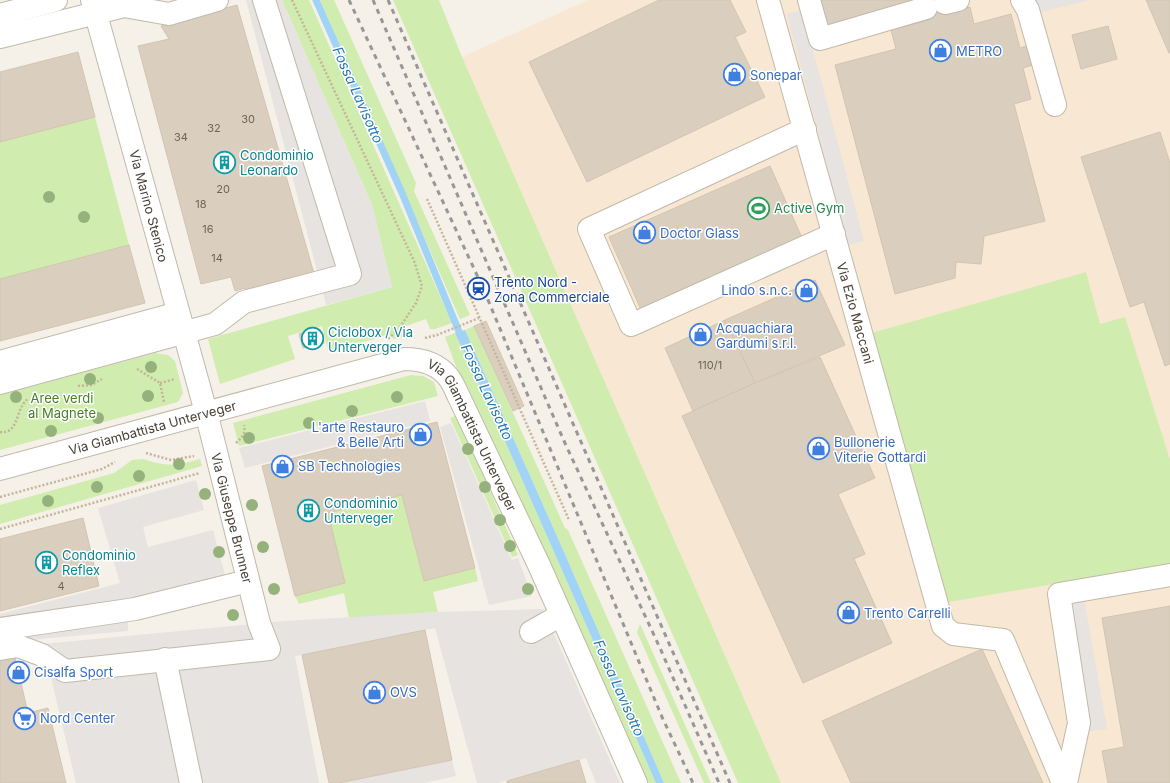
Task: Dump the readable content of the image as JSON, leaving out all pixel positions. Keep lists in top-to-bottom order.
{
  "streets": {
    "street": [
      "Via Marino Stenico",
      "Via Ezio Maccani",
      "Via Giambattista Unterveger",
      "Via Giuseppe Brunner"
    ]
  },
  "crossings": [
    ["Via Marino Stenico", "Via Giambattista Unterveger"],
    ["Via Marino Stenico", "Via Giuseppe Brunner"],
    ["Via Giambattista Unterveger", "Via Giuseppe Brunner"]
  ],
  "water": ["Fossa Lavisotto"],
  "parks": ["Aree verdi al Magnete"],
  "places": {
    "shop": [
      "METRO",
      "Sonepar",
      "Doctor Glass",
      "Lindo s.n.c.",
      "Acquachiara Gardumi s.r.l.",
      "L'arte Restauro & Belle Arti",
      "Bullonerie Viterie Gottardi",
      "SB Technologies",
      "Trento Carrelli",
      "Cisalfa Sport",
      "OVS"
    ],
    "building": [
      "Condominio Leonardo",
      "Ciclobox / Via Unterverger",
      "Condominio Unterveger",
      "Condominio Reflex"
    ],
    "sports": ["Active Gym"],
    "station": ["Trento Nord - Zona Commerciale"],
    "supermarket": ["Nord Center"]
  },
  "house_numbers": [
    "30",
    "32",
    "34",
    "20",
    "18",
    "16",
    "14",
    "110/1",
    "4"
  ]
}
